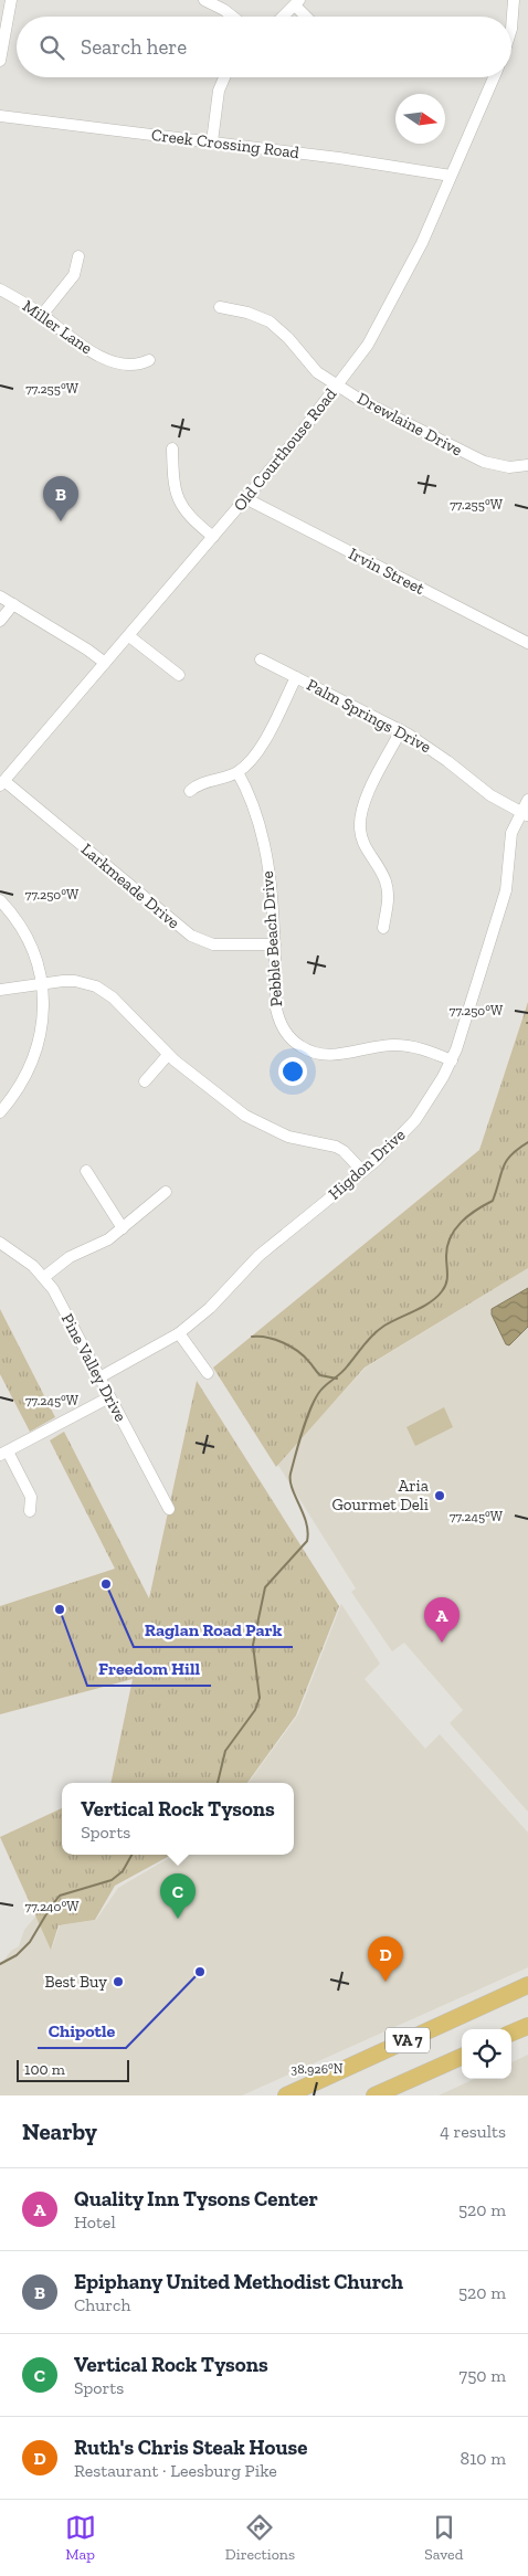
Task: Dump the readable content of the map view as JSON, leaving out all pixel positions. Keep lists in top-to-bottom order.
{
  "streets": {
    "highway": ["VA 7"],
    "street": [
      "Creek Crossing Road",
      "Miller Lane",
      "Drewlaine Drive",
      "Old Courthouse Road",
      "Irvin Street",
      "Palm Springs Drive",
      "Larkmeade Drive",
      "Pebble Beach Drive",
      "Higdon Drive",
      "Pine Valley Drive"
    ]
  },
  "crossings": [
    ["Creek Crossing Road", "Old Courthouse Road"],
    ["Drewlaine Drive", "Old Courthouse Road"],
    ["Old Courthouse Road", "Irvin Street"],
    ["Old Courthouse Road", "Larkmeade Drive"],
    ["Palm Springs Drive", "Higdon Drive"],
    ["Larkmeade Drive", "Pebble Beach Drive"],
    ["Pebble Beach Drive", "Higdon Drive"],
    ["Higdon Drive", "Pine Valley Drive"]
  ],
  "places": [
    "Aria Gourmet Deli",
    "Raglan Road Park",
    "Freedom Hill",
    "Chipotle",
    "Best Buy"
  ],
  "scale_bar": "100 m",
  "north": "right",
  "page": {
    "search": "Search here",
    "pins": [
      "B",
      "A",
      "C",
      "D"
    ],
    "popup": ["Vertical Rock Tysons", "Sports"],
    "scale": "100 m",
    "heading": ["Nearby", "4 results"],
    "list": [
      {
        "mark": "A",
        "name": "Quality Inn Tysons Center",
        "note": "Hotel",
        "value": "520 m"
      },
      {
        "mark": "B",
        "name": "Epiphany United Methodist Church",
        "note": "Church",
        "value": "520 m"
      },
      {
        "mark": "C",
        "name": "Vertical Rock Tysons",
        "note": "Sports",
        "value": "750 m"
      },
      {
        "mark": "D",
        "name": "Ruth's Chris Steak House",
        "note": "Restaurant · Leesburg Pike",
        "value": "810 m"
      }
    ],
    "nav": ["Map", "Directions", "Saved"]
  },
  "coordinates": [
    "77.255°W",
    "77.250°W",
    "77.245°W",
    "77.240°W",
    "38.926°N"
  ]
}
